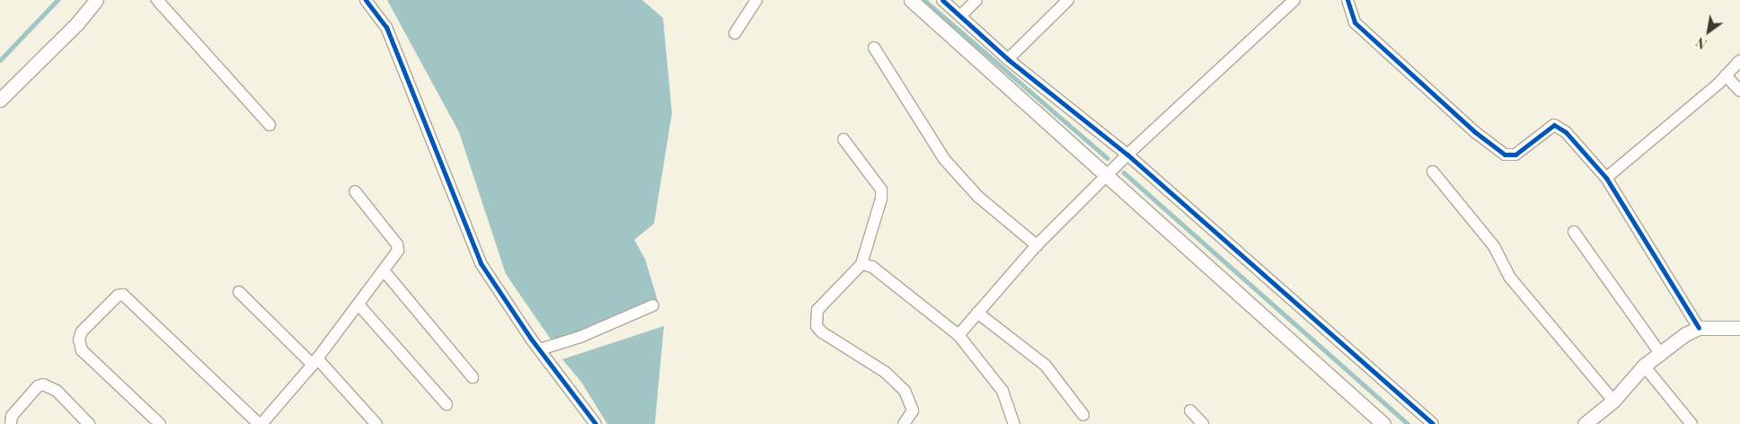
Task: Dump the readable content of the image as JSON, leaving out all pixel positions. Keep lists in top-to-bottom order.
{
  "north": "bottom left"
}
